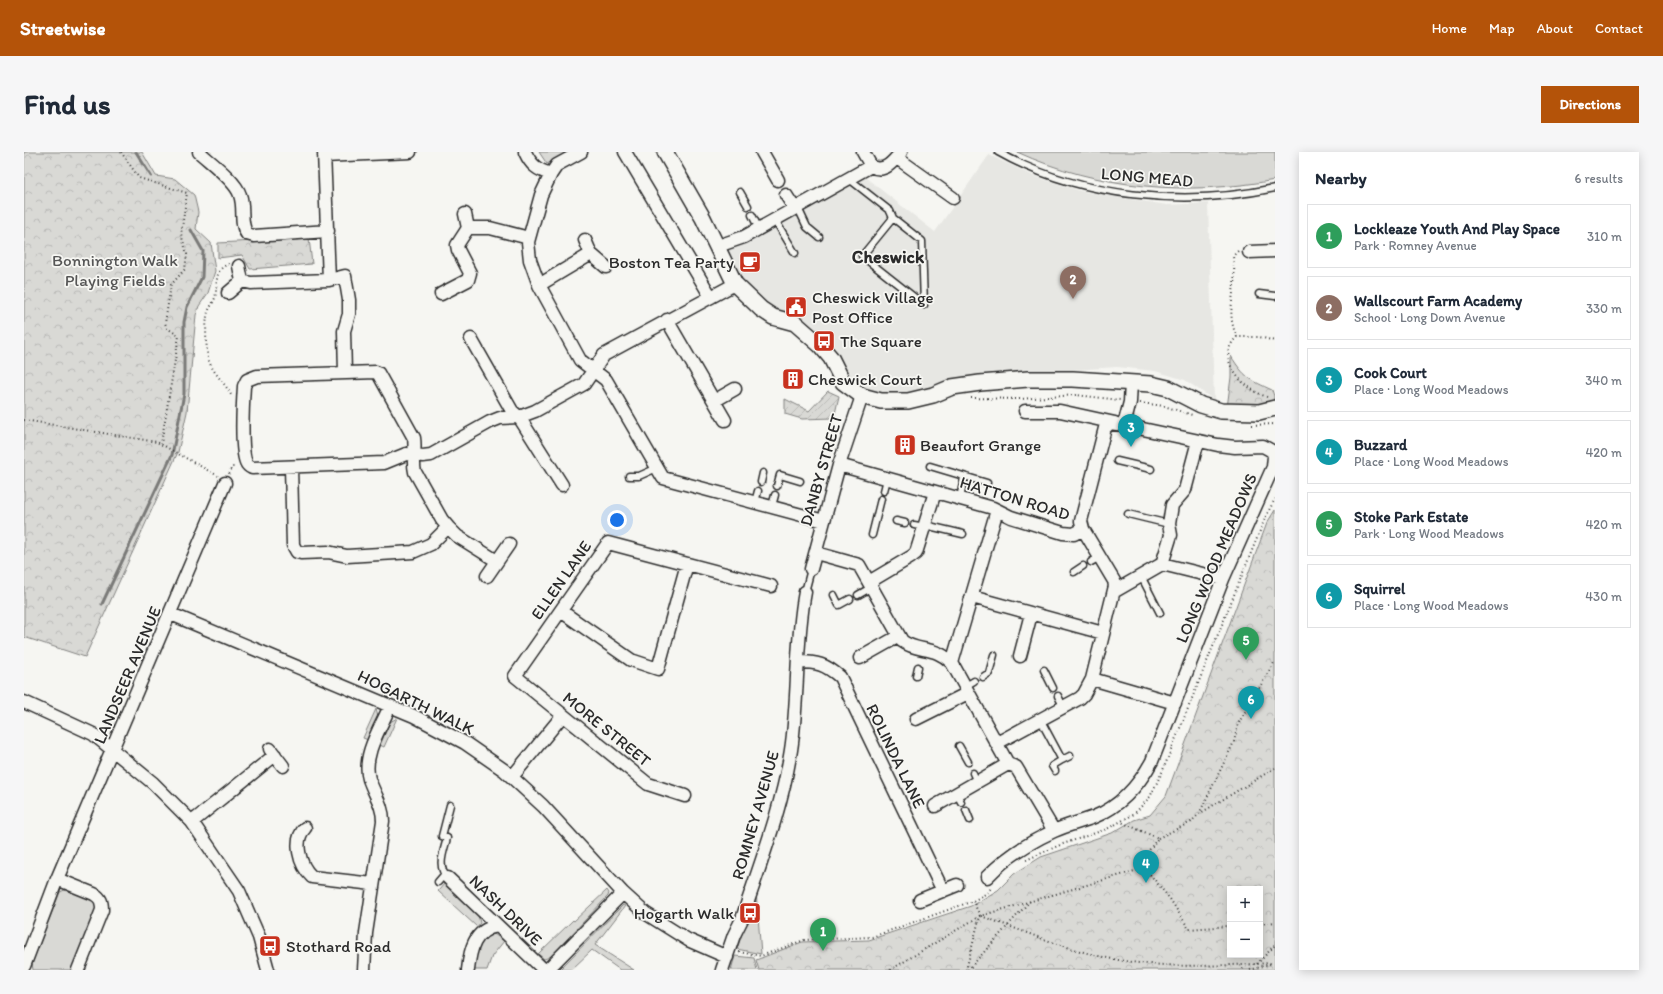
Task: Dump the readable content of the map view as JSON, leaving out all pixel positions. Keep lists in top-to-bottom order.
{
  "streets": {
    "street": [
      "DANBY STREET",
      "HATTON ROAD",
      "LONG WOOD MEADOWS",
      "ELLEN LANE",
      "LANDSEER AVENUE",
      "HOGARTH WALK",
      "MORE STREET",
      "ROLINDA LANE",
      "ROMNEY AVENUE",
      "NASH DRIVE"
    ],
    "lane": ["LONG MEAD"]
  },
  "crossings": [
    ["DANBY STREET", "HATTON ROAD"],
    ["DANBY STREET", "ROMNEY AVENUE"],
    ["ELLEN LANE", "MORE STREET"],
    ["LANDSEER AVENUE", "HOGARTH WALK"],
    ["HOGARTH WALK", "ROMNEY AVENUE"],
    ["HOGARTH WALK", "NASH DRIVE"],
    ["ROLINDA LANE", "ROMNEY AVENUE"]
  ],
  "districts": ["Cheswick"],
  "parks": ["Bonnington Walk Playing Fields"],
  "places": {
    "cafe": ["Boston Tea Party"],
    "public building": ["Cheswick Village Post Office"],
    "bus stop": ["The Square", "Hogarth Walk", "Stothard Road"],
    "building": ["Cheswick Court", "Beaufort Grange"]
  },
  "page": {
    "header": "Streetwise",
    "nav": [
      "Home",
      "Map",
      "About",
      "Contact"
    ],
    "buttons": "Directions",
    "title": "Find us",
    "heading": ["Nearby", "6 results"],
    "list": [
      {
        "mark": "1",
        "name": "Lockleaze Youth And Play Space",
        "note": "Park · Romney Avenue",
        "value": "310 m"
      },
      {
        "mark": "2",
        "name": "Wallscourt Farm Academy",
        "note": "School · Long Down Avenue",
        "value": "330 m"
      },
      {
        "mark": "3",
        "name": "Cook Court",
        "note": "Place · Long Wood Meadows",
        "value": "340 m"
      },
      {
        "mark": "4",
        "name": "Buzzard",
        "note": "Place · Long Wood Meadows",
        "value": "420 m"
      },
      {
        "mark": "5",
        "name": "Stoke Park Estate",
        "note": "Park · Long Wood Meadows",
        "value": "420 m"
      },
      {
        "mark": "6",
        "name": "Squirrel",
        "note": "Place · Long Wood Meadows",
        "value": "430 m"
      }
    ],
    "pins": [
      "2",
      "3",
      "5",
      "6",
      "4",
      "1"
    ],
    "map_buttons": ["+", "−"]
  }
}
